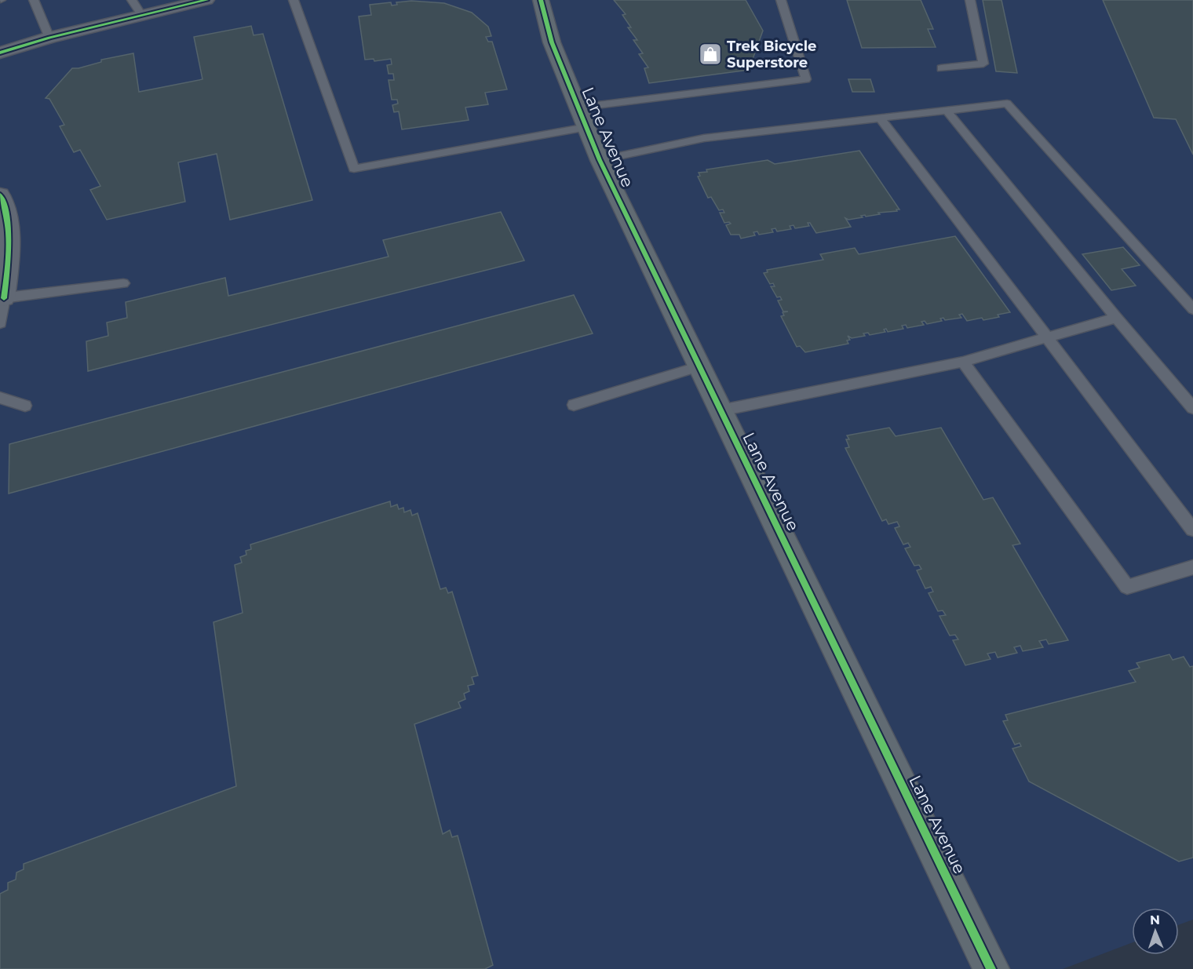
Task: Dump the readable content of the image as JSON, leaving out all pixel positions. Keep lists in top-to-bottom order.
{
  "streets": {
    "main road": ["Lane Avenue"]
  },
  "places": {
    "shop": ["Trek Bicycle Superstore"]
  },
  "north": "top"
}
